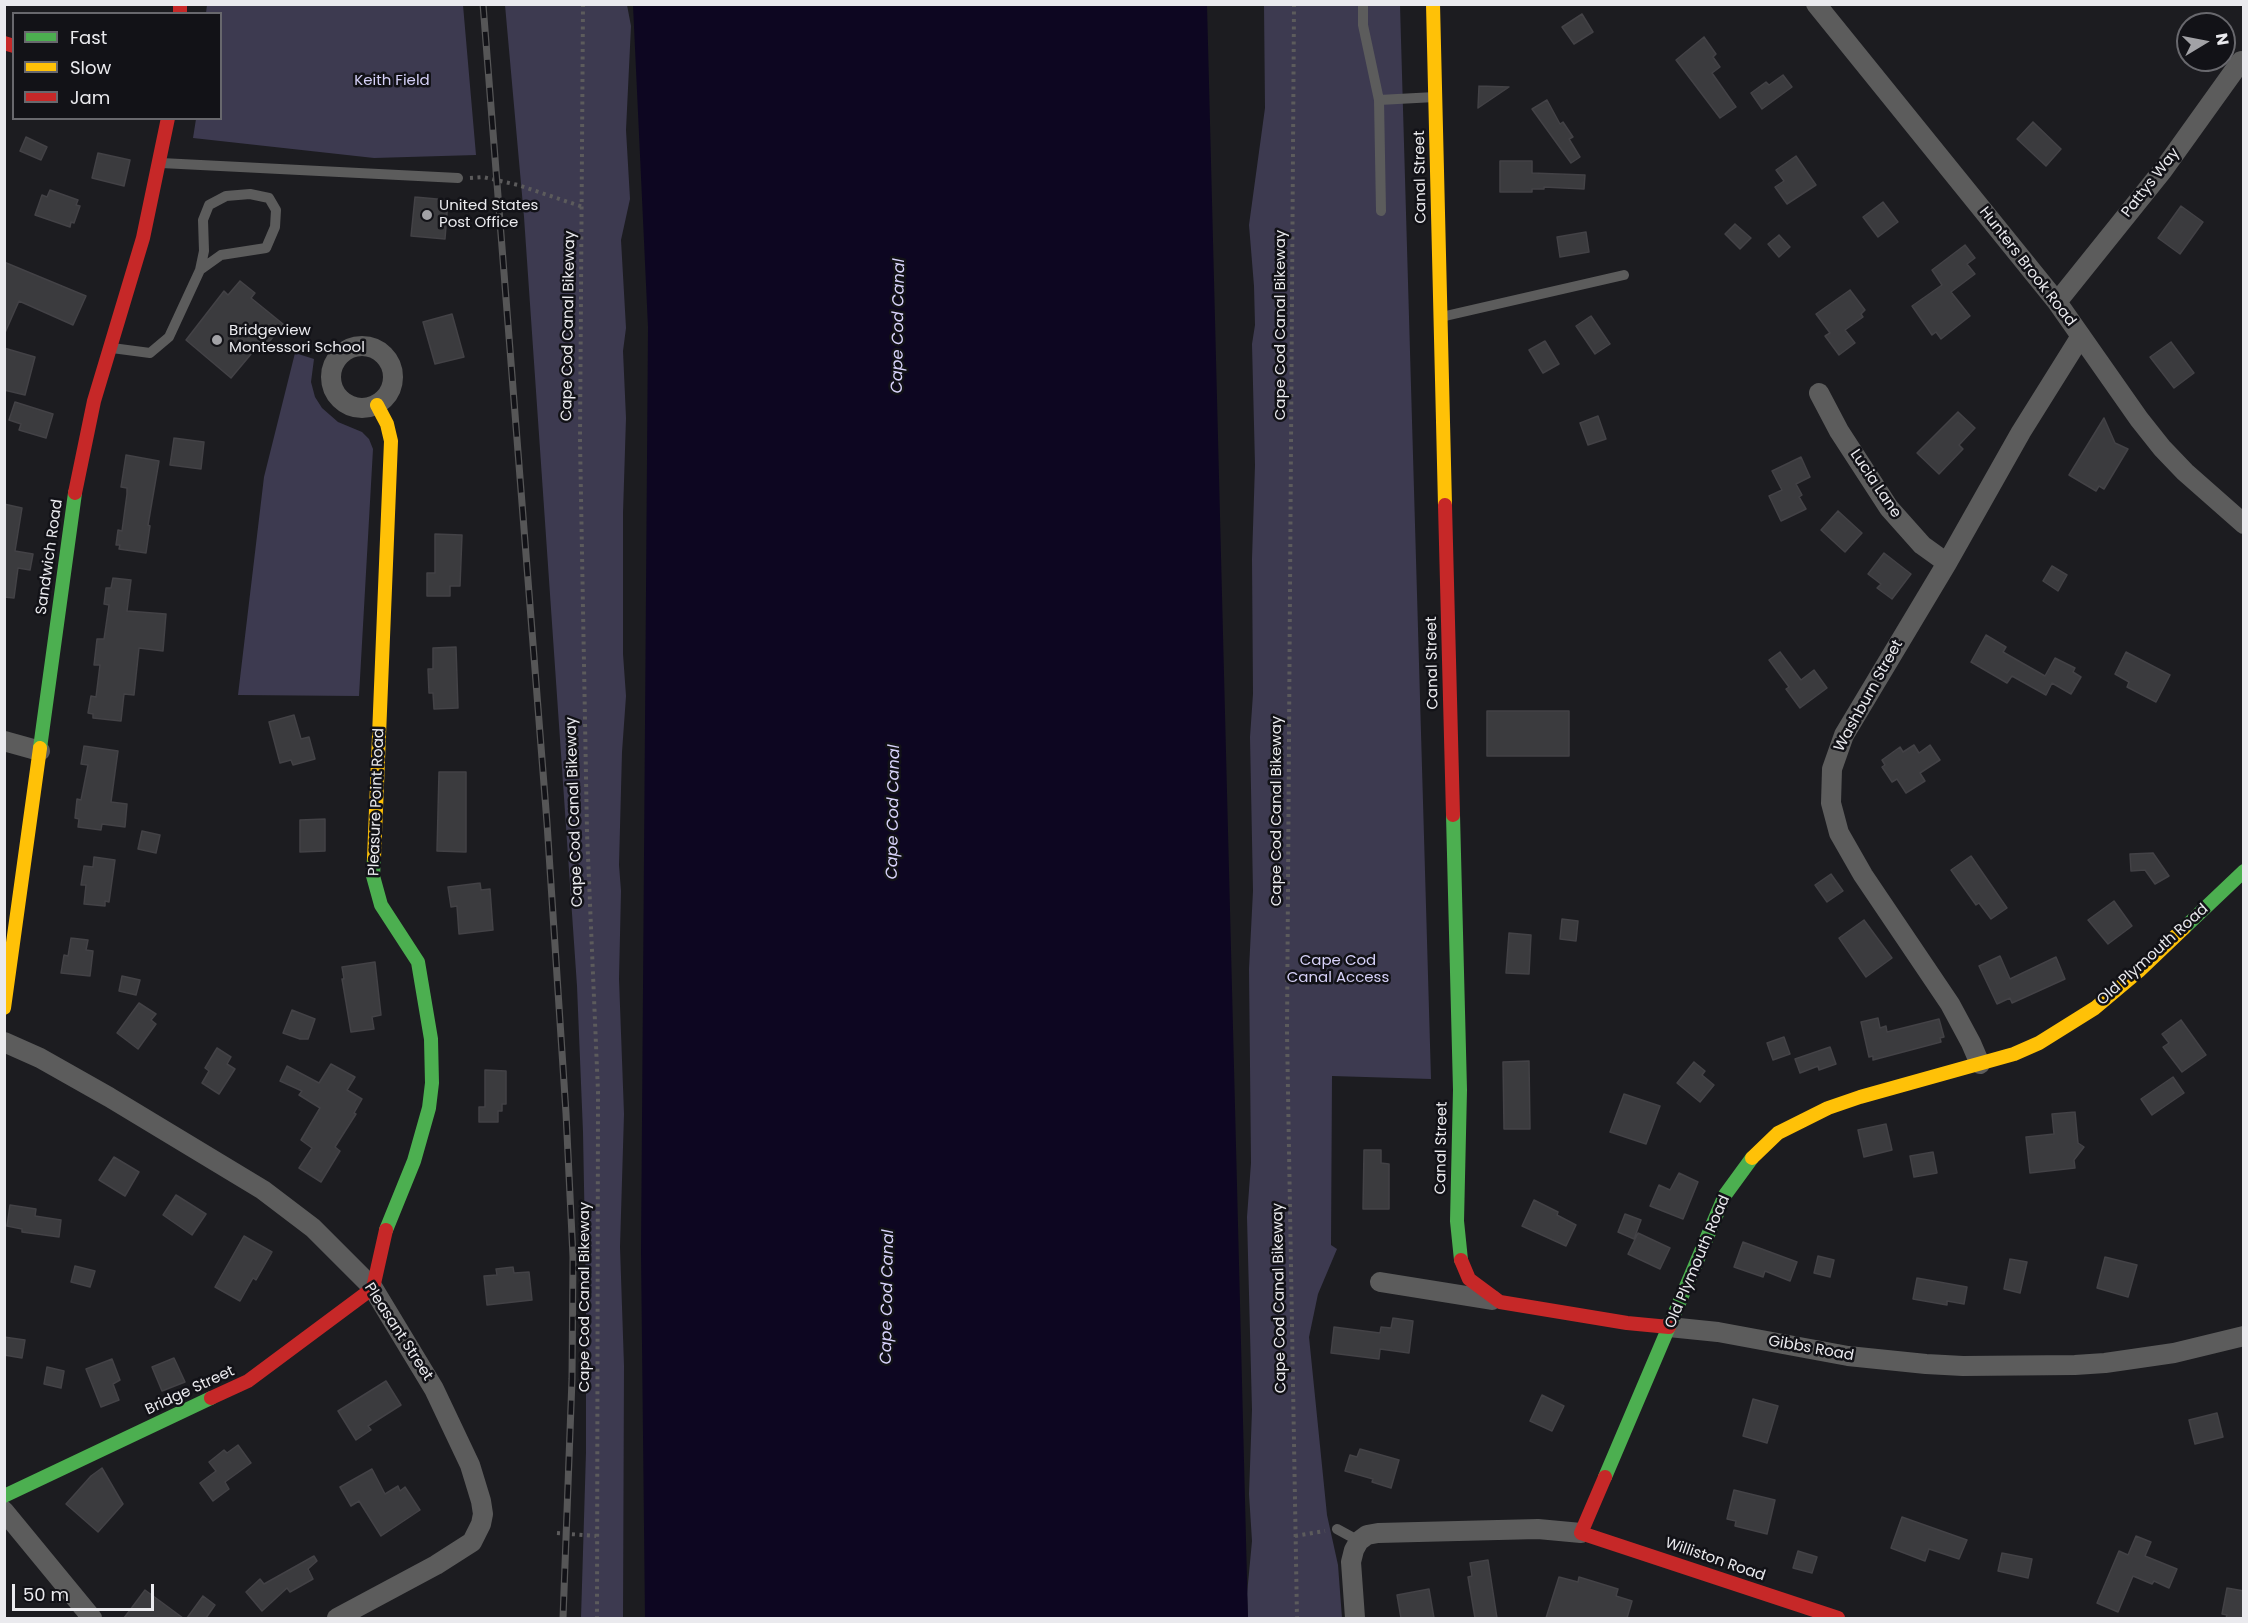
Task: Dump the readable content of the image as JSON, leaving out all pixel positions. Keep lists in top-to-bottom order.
{
  "streets": {
    "street": [
      "Canal Street",
      "Pattys Way",
      "Hunters Brook Road",
      "Lucia Lane",
      "Sandwich Road",
      "Washburn Street",
      "Pleasure Point Road",
      "Old Plymouth Road",
      "Pleasant Street",
      "Gibbs Road",
      "Bridge Street",
      "Williston Road"
    ],
    "path": ["Cape Cod Canal Bikeway"]
  },
  "crossings": [
    ["Canal Street", "Gibbs Road"],
    ["Pattys Way", "Hunters Brook Road"],
    ["Hunters Brook Road", "Washburn Street"],
    ["Lucia Lane", "Washburn Street"],
    ["Washburn Street", "Old Plymouth Road"],
    ["Pleasure Point Road", "Pleasant Street"],
    ["Pleasure Point Road", "Bridge Street"],
    ["Old Plymouth Road", "Gibbs Road"],
    ["Old Plymouth Road", "Williston Road"],
    ["Pleasant Street", "Bridge Street"]
  ],
  "water": ["Cape Cod Canal"],
  "parks": ["Keith Field", "Cape Cod Canal Access"],
  "places": ["United States Post Office", "Bridgeview Montessori School"],
  "legend": ["Fast", "Slow", "Jam"],
  "scale_bar": "50 m",
  "north": "right"
}
